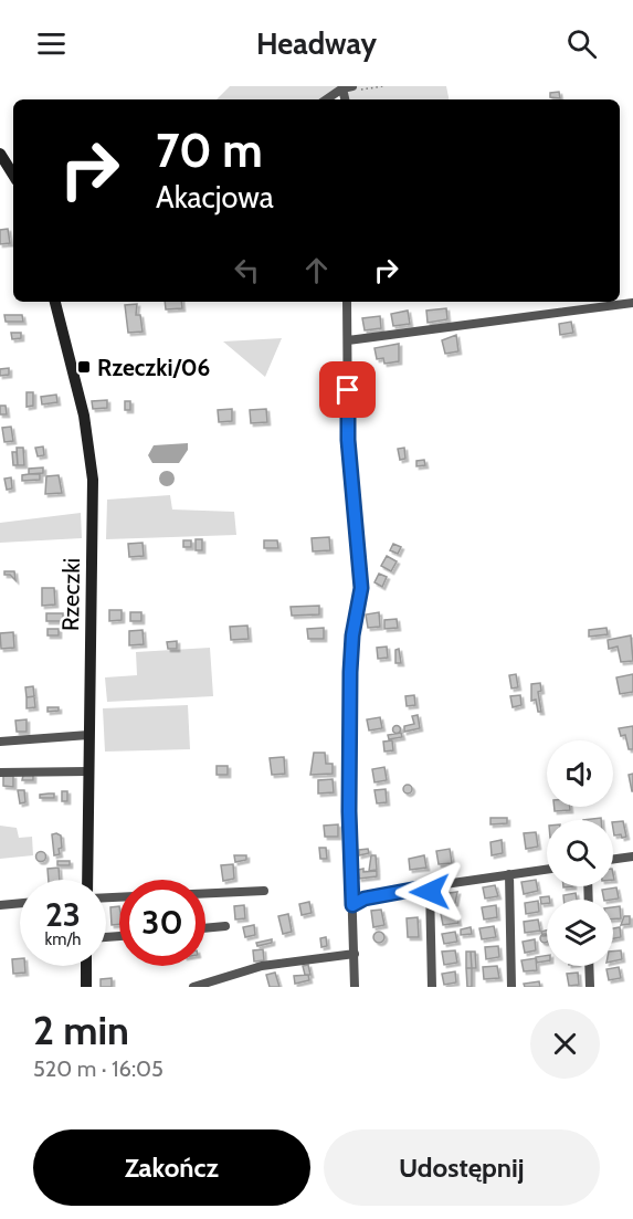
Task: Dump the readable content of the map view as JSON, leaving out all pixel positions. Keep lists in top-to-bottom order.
{
  "streets": {
    "main road": ["Rzeczki"]
  },
  "places": {
    "transit": ["Rzeczki/06"]
  },
  "page": {
    "header": "Headway",
    "turn": ["70 m", "Akacjowa"],
    "speed": "23 km/h",
    "limit": "30",
    "heading": ["2 min", "520 m · 16:05"],
    "buttons": ["Zakończ", "Udostępnij"]
  }
}
